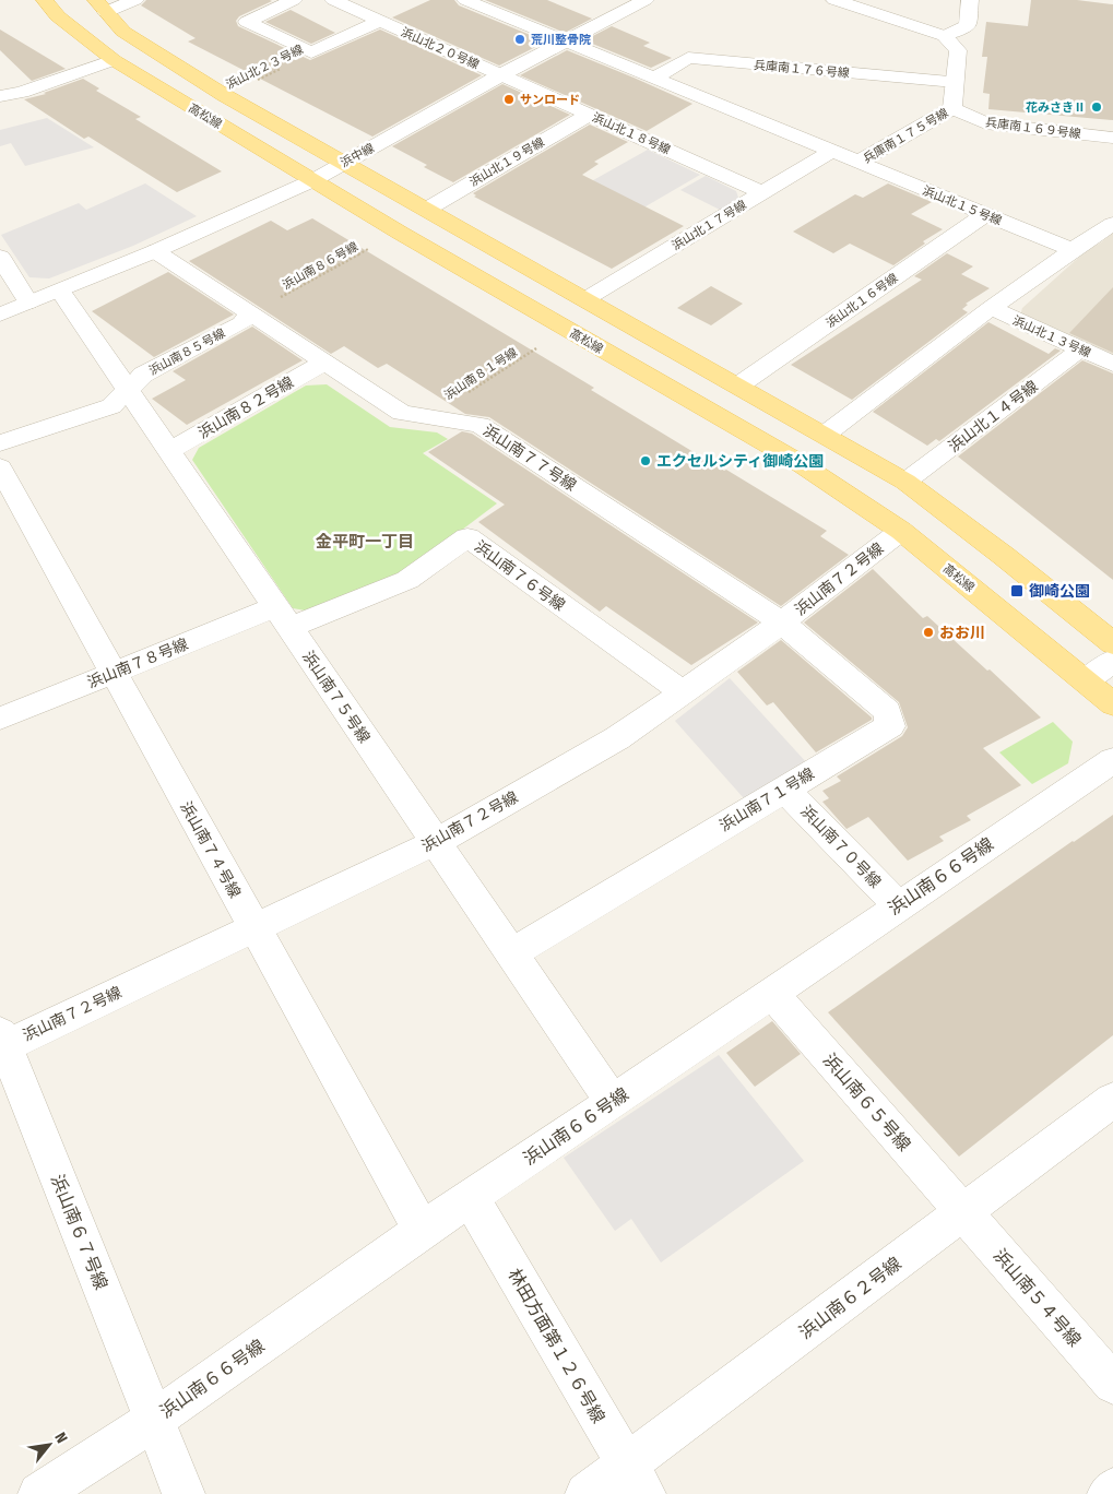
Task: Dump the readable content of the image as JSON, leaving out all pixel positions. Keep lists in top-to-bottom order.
{
  "streets": {
    "main road": ["高松線"],
    "street": [
      "浜山北２０号線",
      "兵庫南１７６号線",
      "兵庫南１６９号線",
      "浜山北１８号線",
      "兵庫南１７５号線",
      "浜中線",
      "浜山北１９号線",
      "浜山北１５号線",
      "浜山北１７号線",
      "浜山北１６号線",
      "浜山北１３号線",
      "浜山南８５号線",
      "浜山南８２号線",
      "浜山北１４号線",
      "浜山南７７号線",
      "浜山南７６号線",
      "浜山南７２号線",
      "浜山南７８号線",
      "浜山南７５号線",
      "浜山南７１号線",
      "浜山南７０号線",
      "浜山南７４号線",
      "浜山南６６号線",
      "浜山南６５号線",
      "浜山南６７号線",
      "浜山南６２号線",
      "浜山南５４号線",
      "林田方面第１２６号線"
    ],
    "path": ["浜山北２３号線", "浜山南８６号線", "浜山南８１号線"]
  },
  "crossings": [
    ["浜山北２０号線", "浜山北１８号線"],
    ["浜山北２０号線", "浜中線"],
    ["浜山北２３号線", "高松線"],
    ["兵庫南１７６号線", "浜山北１５号線"],
    ["高松線", "浜中線"],
    ["高松線", "浜山北１９号線"],
    ["高松線", "浜山北１７号線"],
    ["高松線", "浜山南８６号線"],
    ["高松線", "浜山北１６号線"],
    ["高松線", "浜山北１４号線"],
    ["高松線", "浜山南７２号線"],
    ["兵庫南１６９号線", "兵庫南１７５号線"],
    ["浜山北１８号線", "浜中線"],
    ["浜山北１８号線", "浜山北１９号線"],
    ["浜山北１８号線", "浜山北１７号線"],
    ["兵庫南１７５号線", "浜山北１５号線"],
    ["浜中線", "浜山北１５号線"],
    ["浜中線", "浜山南７７号線"],
    ["浜中線", "浜山南７５号線"],
    ["浜山北１５号線", "浜山北１７号線"],
    ["浜山北１５号線", "浜山北１６号線"],
    ["浜山南８６号線", "浜山南８５号線"],
    ["浜山南８６号線", "浜山南７７号線"],
    ["浜山北１３号線", "浜山北１４号線"],
    ["浜山南８５号線", "浜山南７７号線"],
    ["浜山南８５号線", "浜山南７５号線"],
    ["浜山南８１号線", "浜山南７７号線"],
    ["浜山南８２号線", "浜山南７７号線"],
    ["浜山南８２号線", "浜山南７５号線"],
    ["浜山南７７号線", "浜山南７２号線"],
    ["浜山南７７号線", "浜山南７１号線"],
    ["浜山南７６号線", "浜山南７２号線"],
    ["浜山南７６号線", "浜山南７８号線"],
    ["浜山南７６号線", "浜山南７５号線"],
    ["浜山南７２号線", "浜山南７５号線"],
    ["浜山南７２号線", "浜山南７１号線"],
    ["浜山南７２号線", "浜山南７４号線"],
    ["浜山南７２号線", "浜山南６７号線"],
    ["浜山南７８号線", "浜山南７５号線"],
    ["浜山南７８号線", "浜山南７４号線"],
    ["浜山南７５号線", "浜山南７１号線"],
    ["浜山南７５号線", "浜山南６６号線"],
    ["浜山南７１号線", "浜山南７０号線"],
    ["浜山南７０号線", "浜山南６６号線"],
    ["浜山南７４号線", "浜山南６６号線"],
    ["浜山南６６号線", "浜山南６５号線"],
    ["浜山南６６号線", "浜山南６７号線"],
    ["浜山南６６号線", "林田方面第１２６号線"],
    ["浜山南６５号線", "浜山南６２号線"],
    ["浜山南６５号線", "浜山南５４号線"],
    ["浜山南６２号線", "浜山南５４号線"],
    ["浜山南６２号線", "林田方面第１２６号線"]
  ],
  "districts": ["金平町一丁目"],
  "places": {
    "other": [
      "荒川整骨院",
      "サンロード",
      "花みさきⅡ",
      "エクセルシティ御崎公園",
      "おお川"
    ],
    "transit": ["御崎公園"]
  },
  "north": "top right"
}
